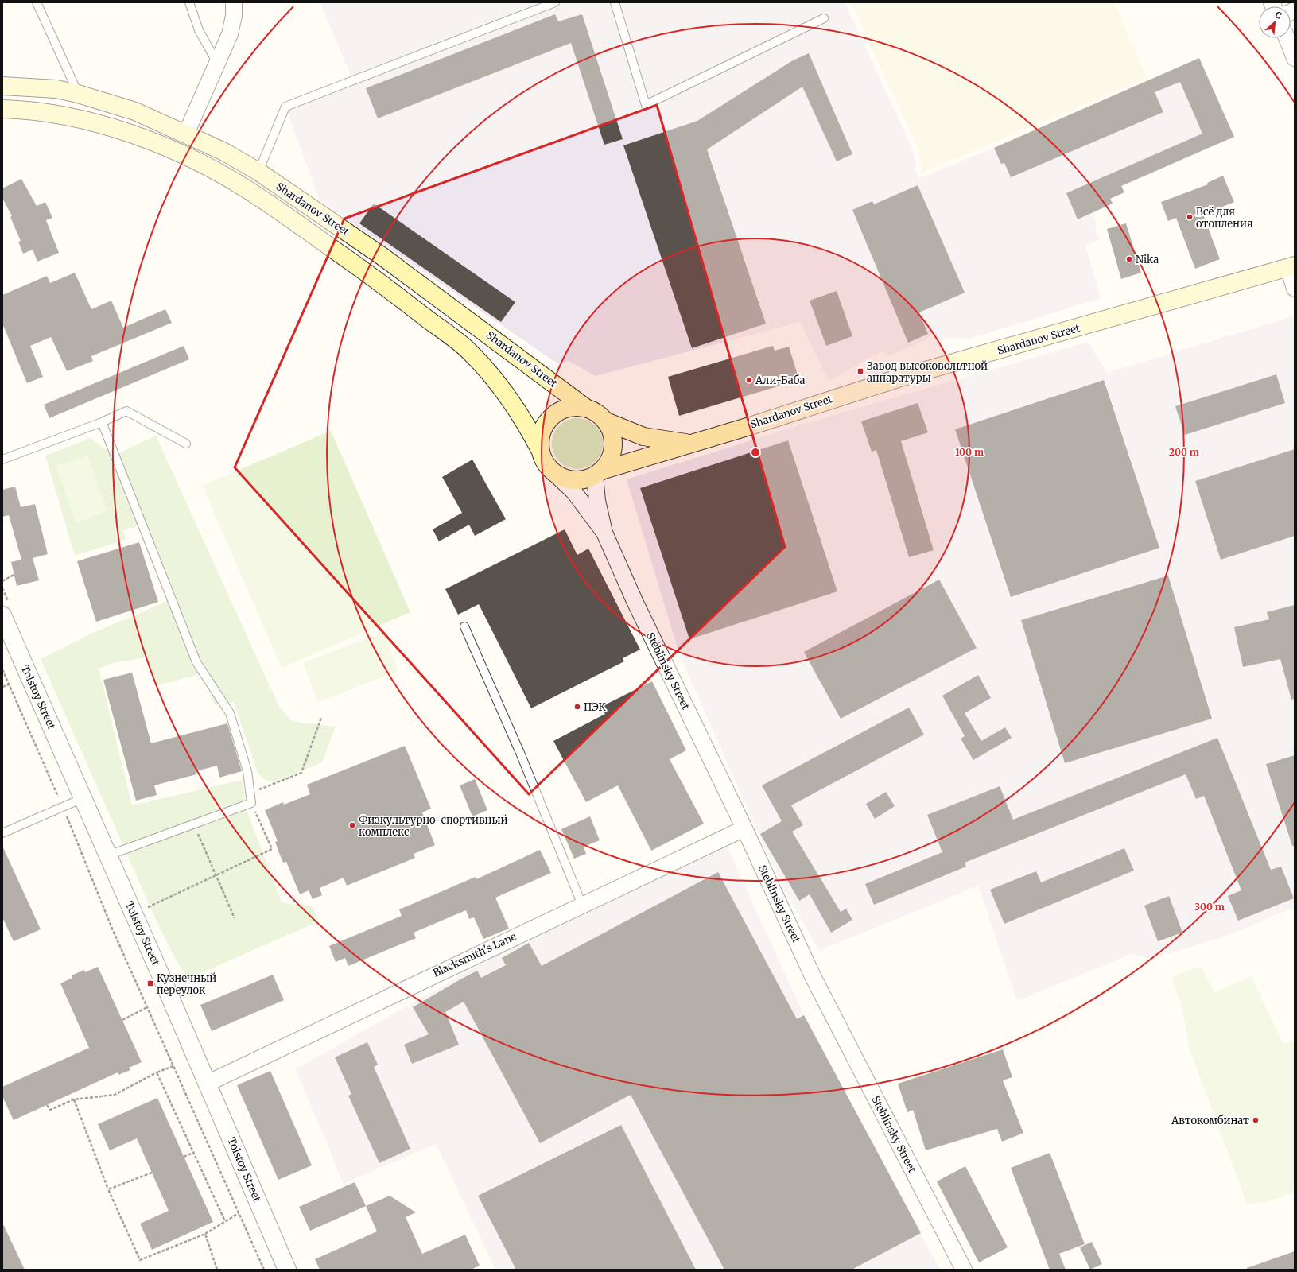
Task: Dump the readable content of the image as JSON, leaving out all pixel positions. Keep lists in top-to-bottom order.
{
  "streets": {
    "main road": ["Shardanov Street"],
    "street": ["Steblinsky Street", "Tolstoy Street", "Blacksmith's Lane"]
  },
  "crossings": [
    ["Steblinsky Street", "Blacksmith's Lane"],
    ["Tolstoy Street", "Blacksmith's Lane"]
  ],
  "places": {
    "other": [
      "Всё для отопления",
      "Nika",
      "Али-Баба",
      "ПЭК",
      "Физкультурно-спортивный комплекс",
      "Автокомбинат"
    ],
    "transit": ["Завод высоковольтной аппаратуры", "Кузнечный переулок"]
  },
  "north": "top right",
  "rings": ["100 m", "200 m", "300 m"]
}
